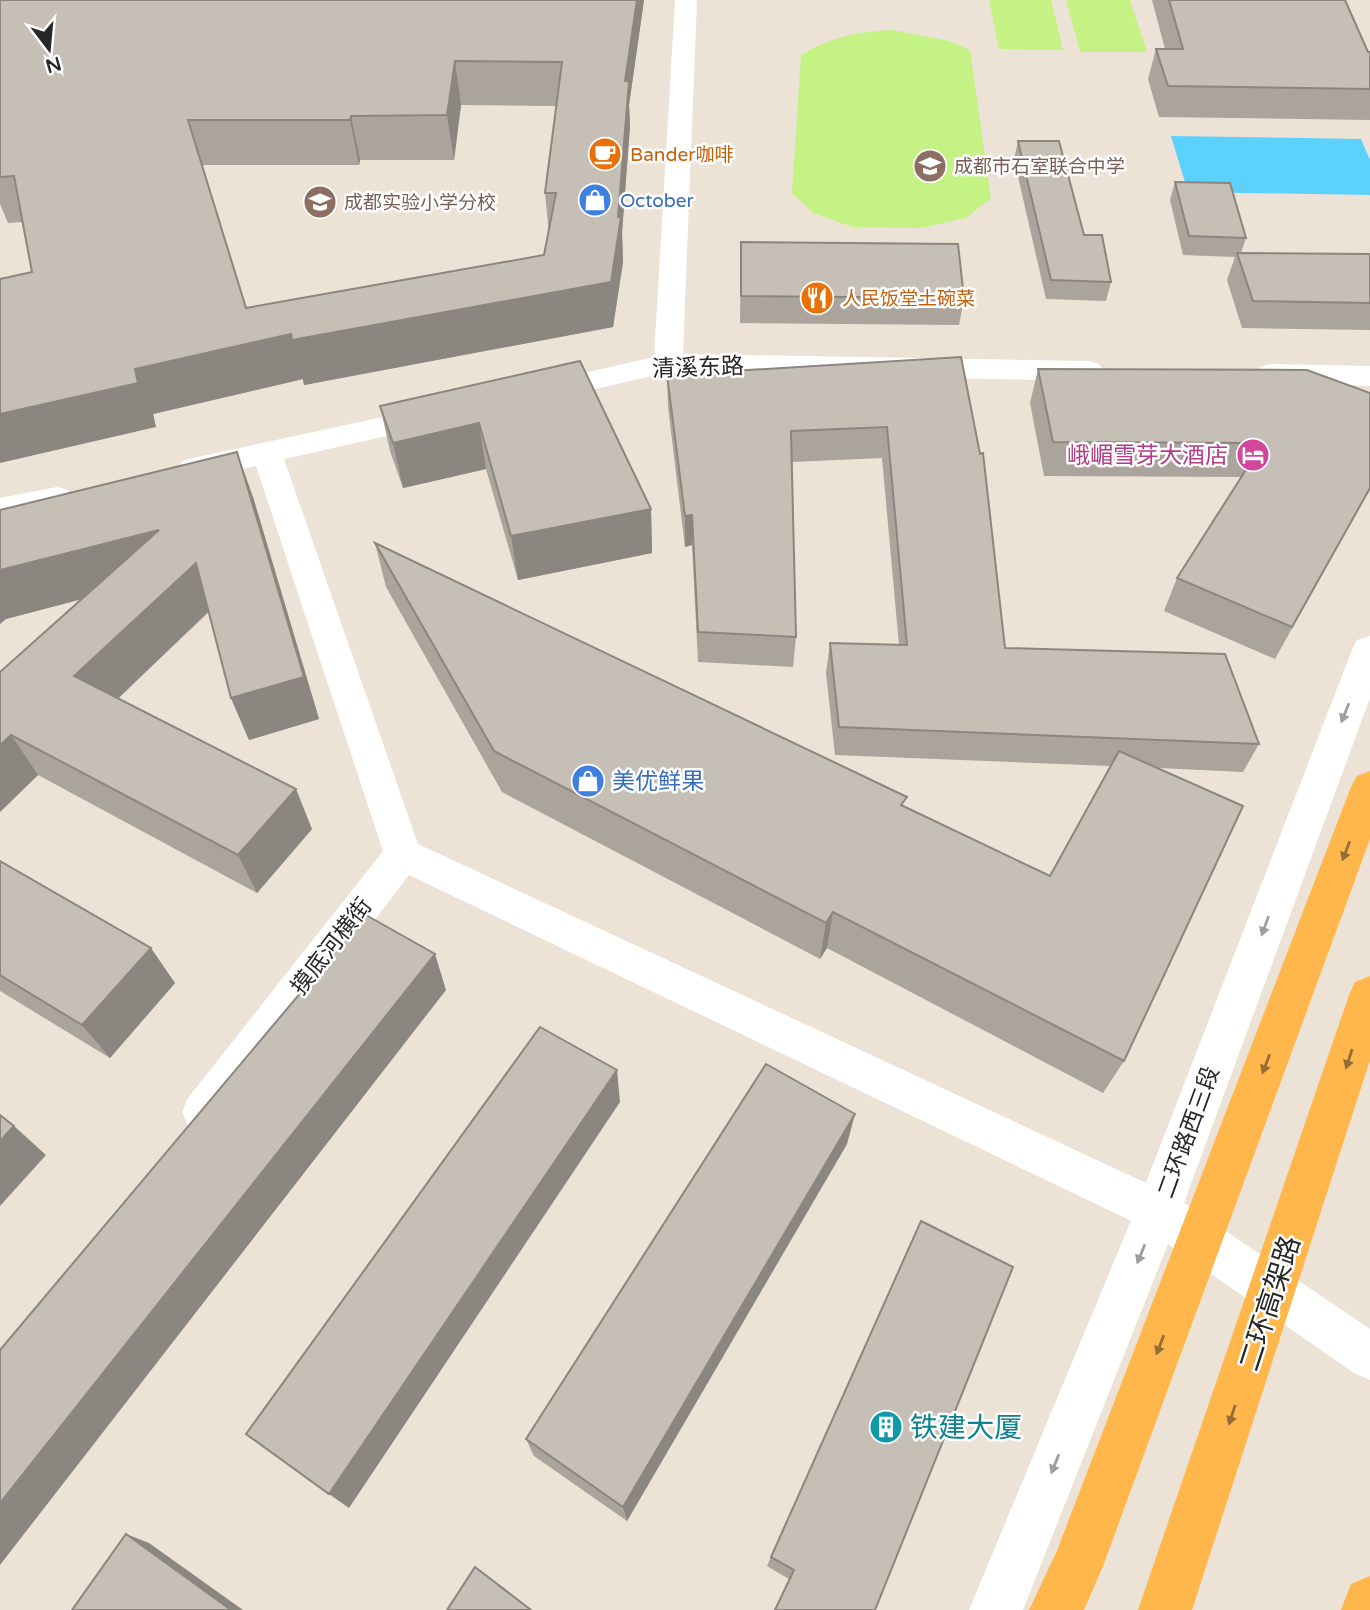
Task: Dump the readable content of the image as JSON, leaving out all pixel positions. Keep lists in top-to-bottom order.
{
  "streets": {
    "highway": ["二环高架路"],
    "main road": ["二环路西三段"],
    "street": ["清溪东路", "摸底河横街"]
  },
  "one_way": ["二环路西三段"],
  "places": {
    "cafe": ["Bander咖啡"],
    "school or university": ["成都市石室联合中学", "成都实验小学分校"],
    "shop": ["October", "美优鲜果"],
    "restaurant": ["人民饭堂土碗菜"],
    "hotel": ["峨嵋雪芽大酒店"],
    "building": ["铁建大厦"]
  },
  "north": "bottom"
}
